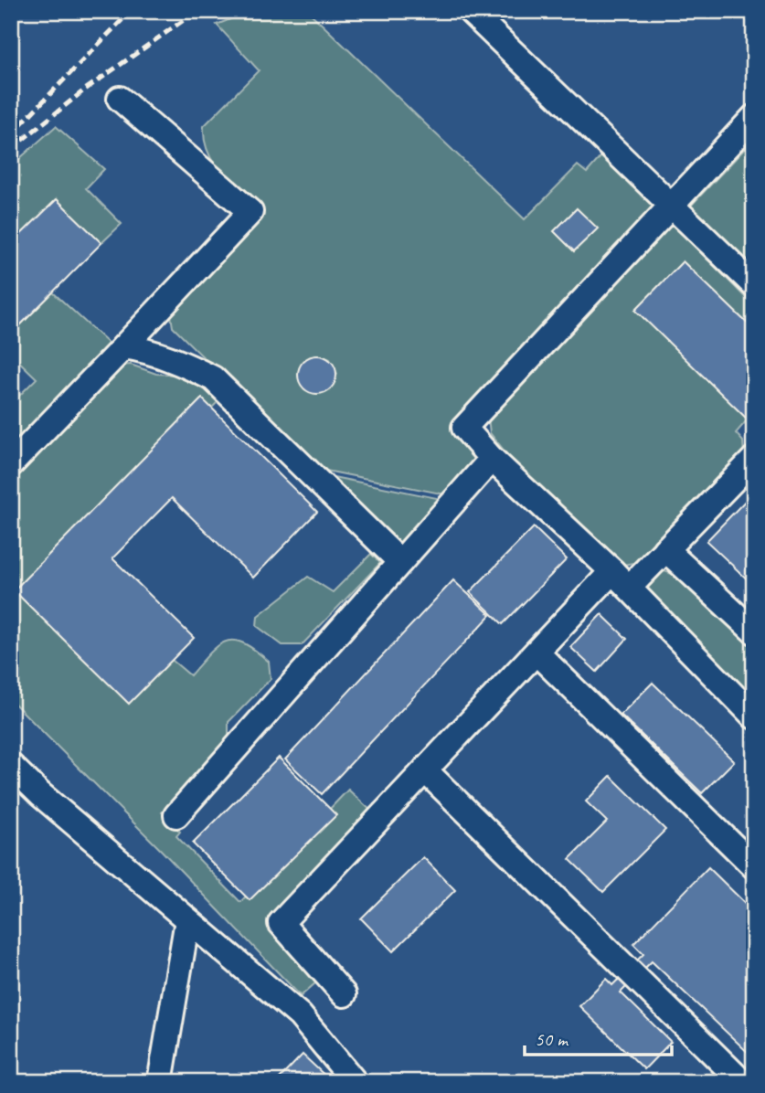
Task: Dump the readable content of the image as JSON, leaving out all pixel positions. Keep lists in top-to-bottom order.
{
  "scale_bar": "50 m"
}
